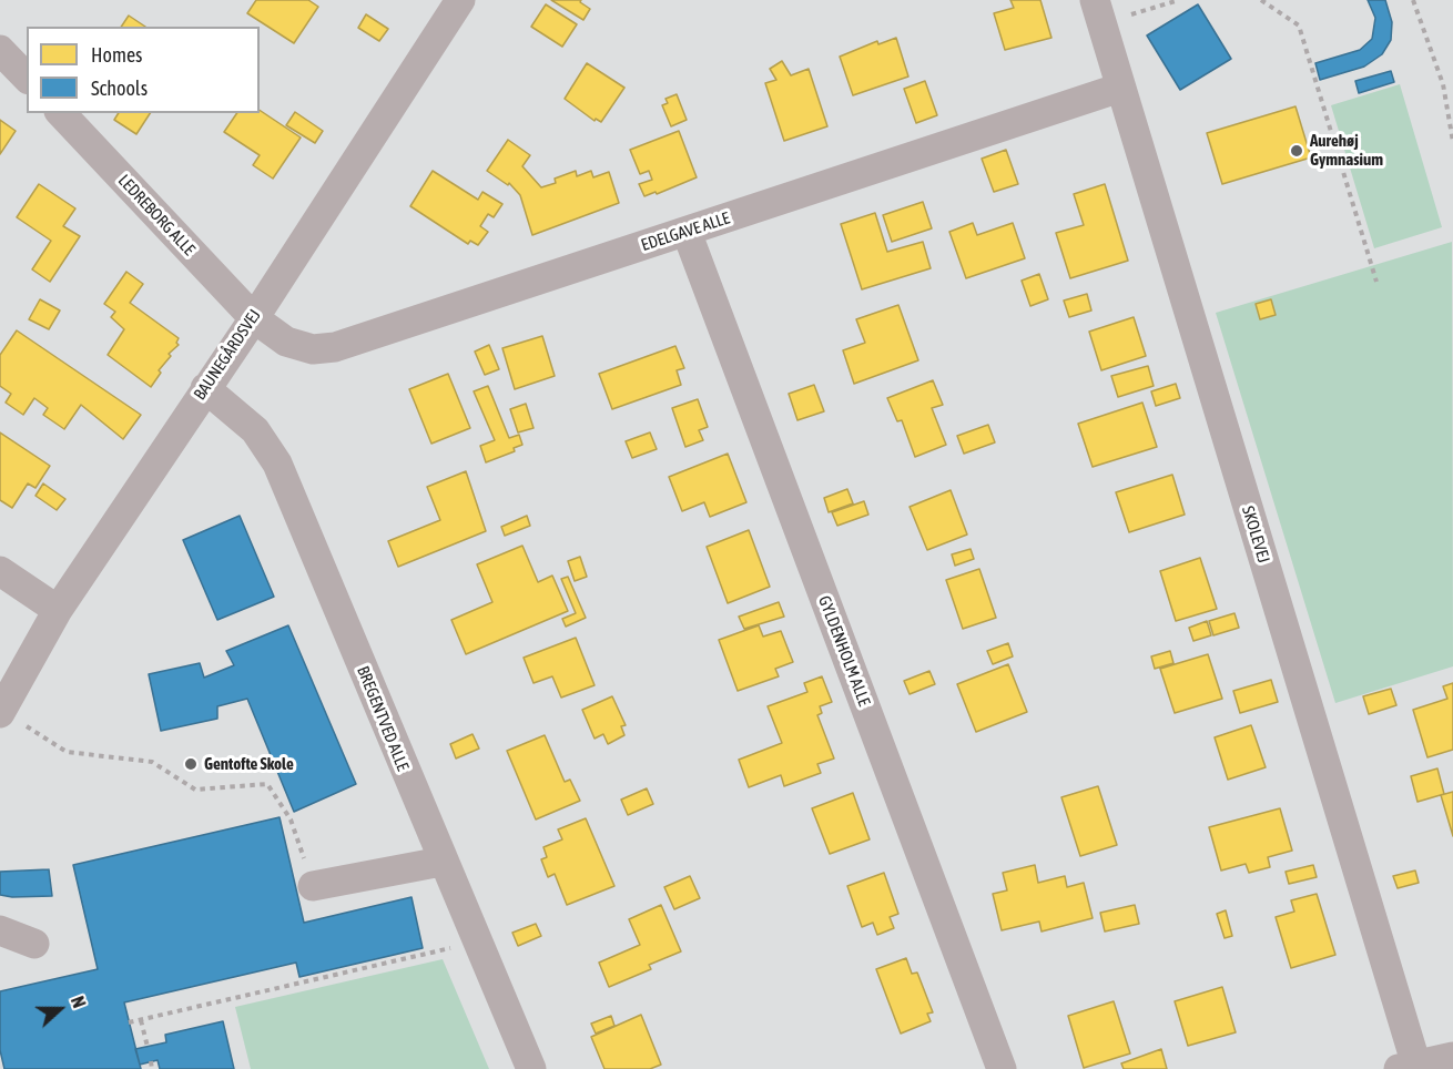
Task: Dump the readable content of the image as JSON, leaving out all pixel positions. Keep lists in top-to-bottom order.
{
  "streets": {
    "street": [
      "LEDREBORG ALLE",
      "EDELGAVE ALLE",
      "BAUNEGÅRDSVEJ",
      "SKOLEVEJ",
      "GYLDENHOLM ALLE",
      "BREGENTVED ALLE"
    ]
  },
  "crossings": [
    ["LEDREBORG ALLE", "EDELGAVE ALLE"],
    ["LEDREBORG ALLE", "BAUNEGÅRDSVEJ"],
    ["EDELGAVE ALLE", "BAUNEGÅRDSVEJ"],
    ["EDELGAVE ALLE", "SKOLEVEJ"],
    ["EDELGAVE ALLE", "GYLDENHOLM ALLE"],
    ["BAUNEGÅRDSVEJ", "BREGENTVED ALLE"]
  ],
  "places": ["Aurehøj Gymnasium", "Gentofte Skole"],
  "legend": ["Homes", "Schools"],
  "north": "right"
}
